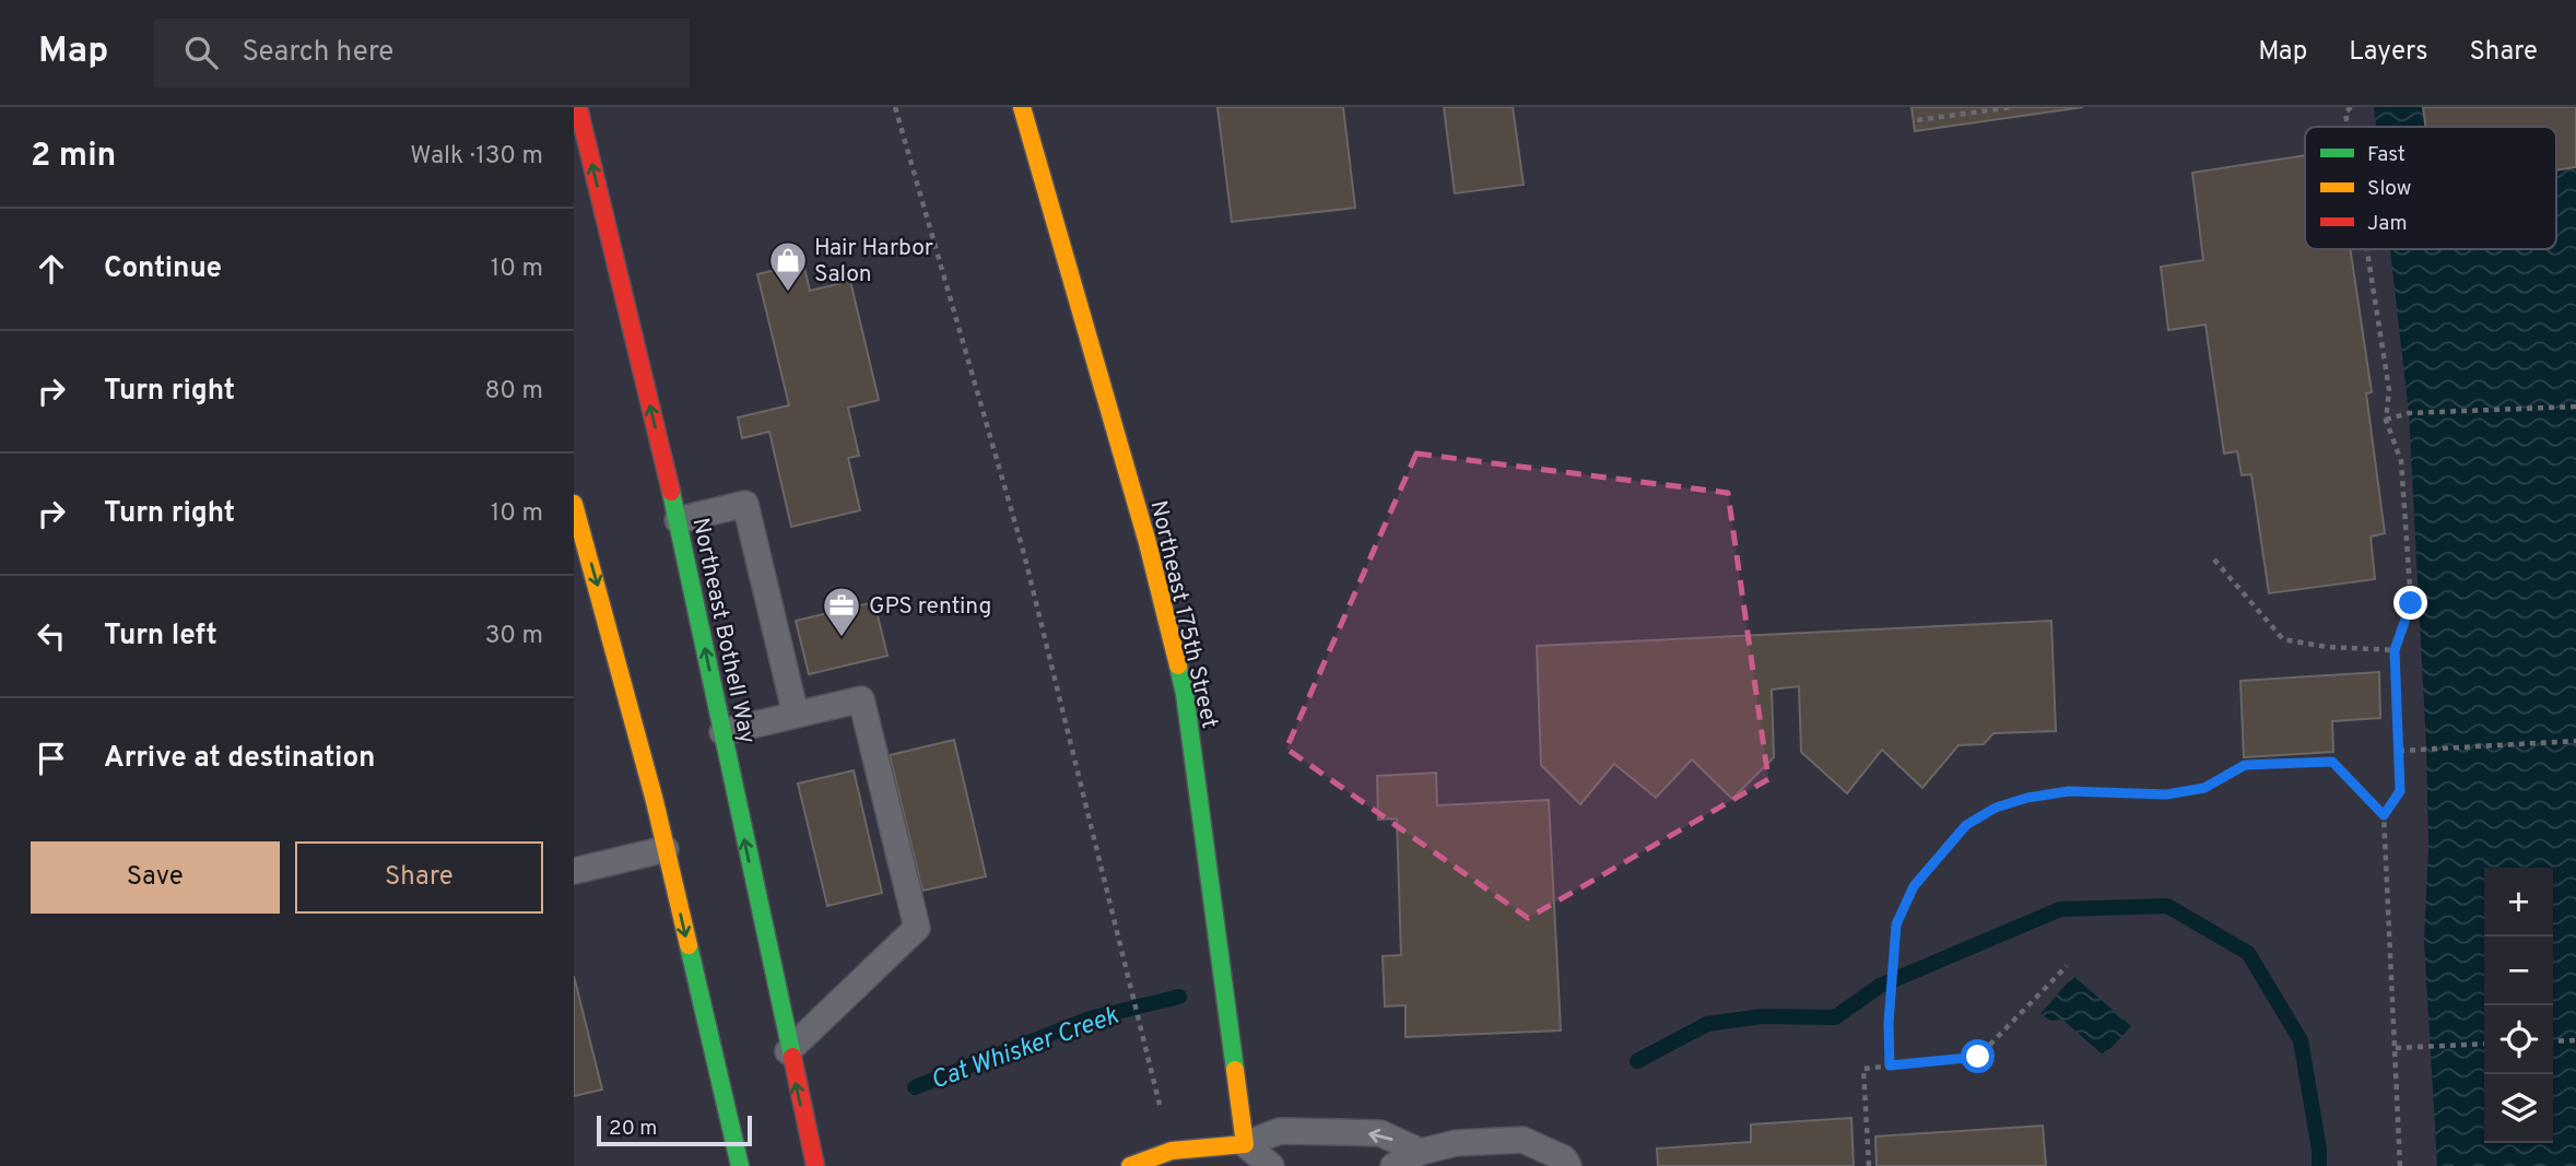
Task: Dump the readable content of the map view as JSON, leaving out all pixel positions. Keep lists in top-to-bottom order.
{
  "streets": {
    "main road": ["Northeast 175th Street", "Northeast Bothell Way"]
  },
  "water": ["Cat Whisker Creek"],
  "places": {
    "shop": ["Hair Harbor Salon"],
    "office": ["GPS renting"]
  },
  "legend": ["Fast", "Slow", "Jam"],
  "scale_bar": "20 m",
  "page": {
    "header": "Map",
    "search": "Search here",
    "nav": ["Map", "Layers", "Share"],
    "heading": ["2 min", "Walk · 130 m"],
    "list": [
      ["Continue", "10 m"],
      ["Turn right", "80 m"],
      ["Turn right", "10 m"],
      ["Turn left", "30 m"],
      "Arrive at destination"
    ],
    "buttons": ["Save", "Share"],
    "map_buttons": ["+", "−"],
    "scale": "20 m"
  }
}
